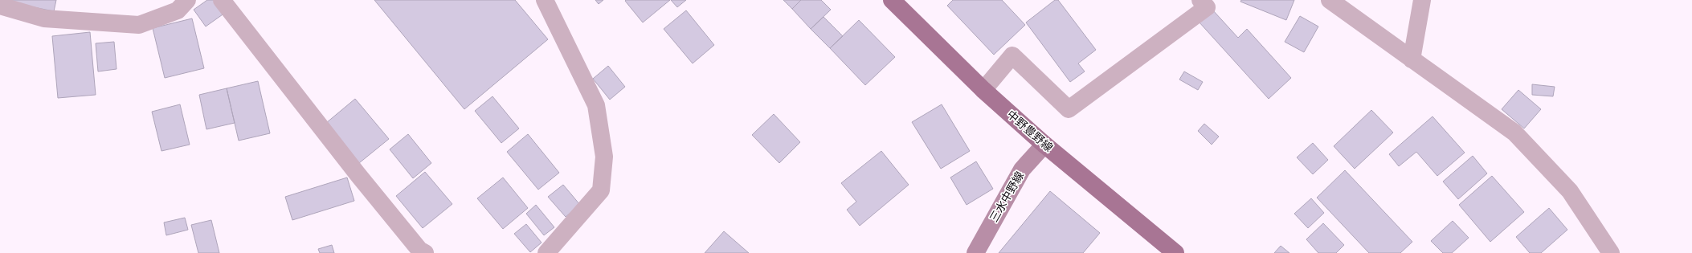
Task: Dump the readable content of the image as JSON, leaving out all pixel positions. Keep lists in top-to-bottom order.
{
  "streets": {
    "main road": ["中野豊野線", "三水中野線"]
  },
  "crossings": [
    ["中野豊野線", "三水中野線"]
  ]
}
